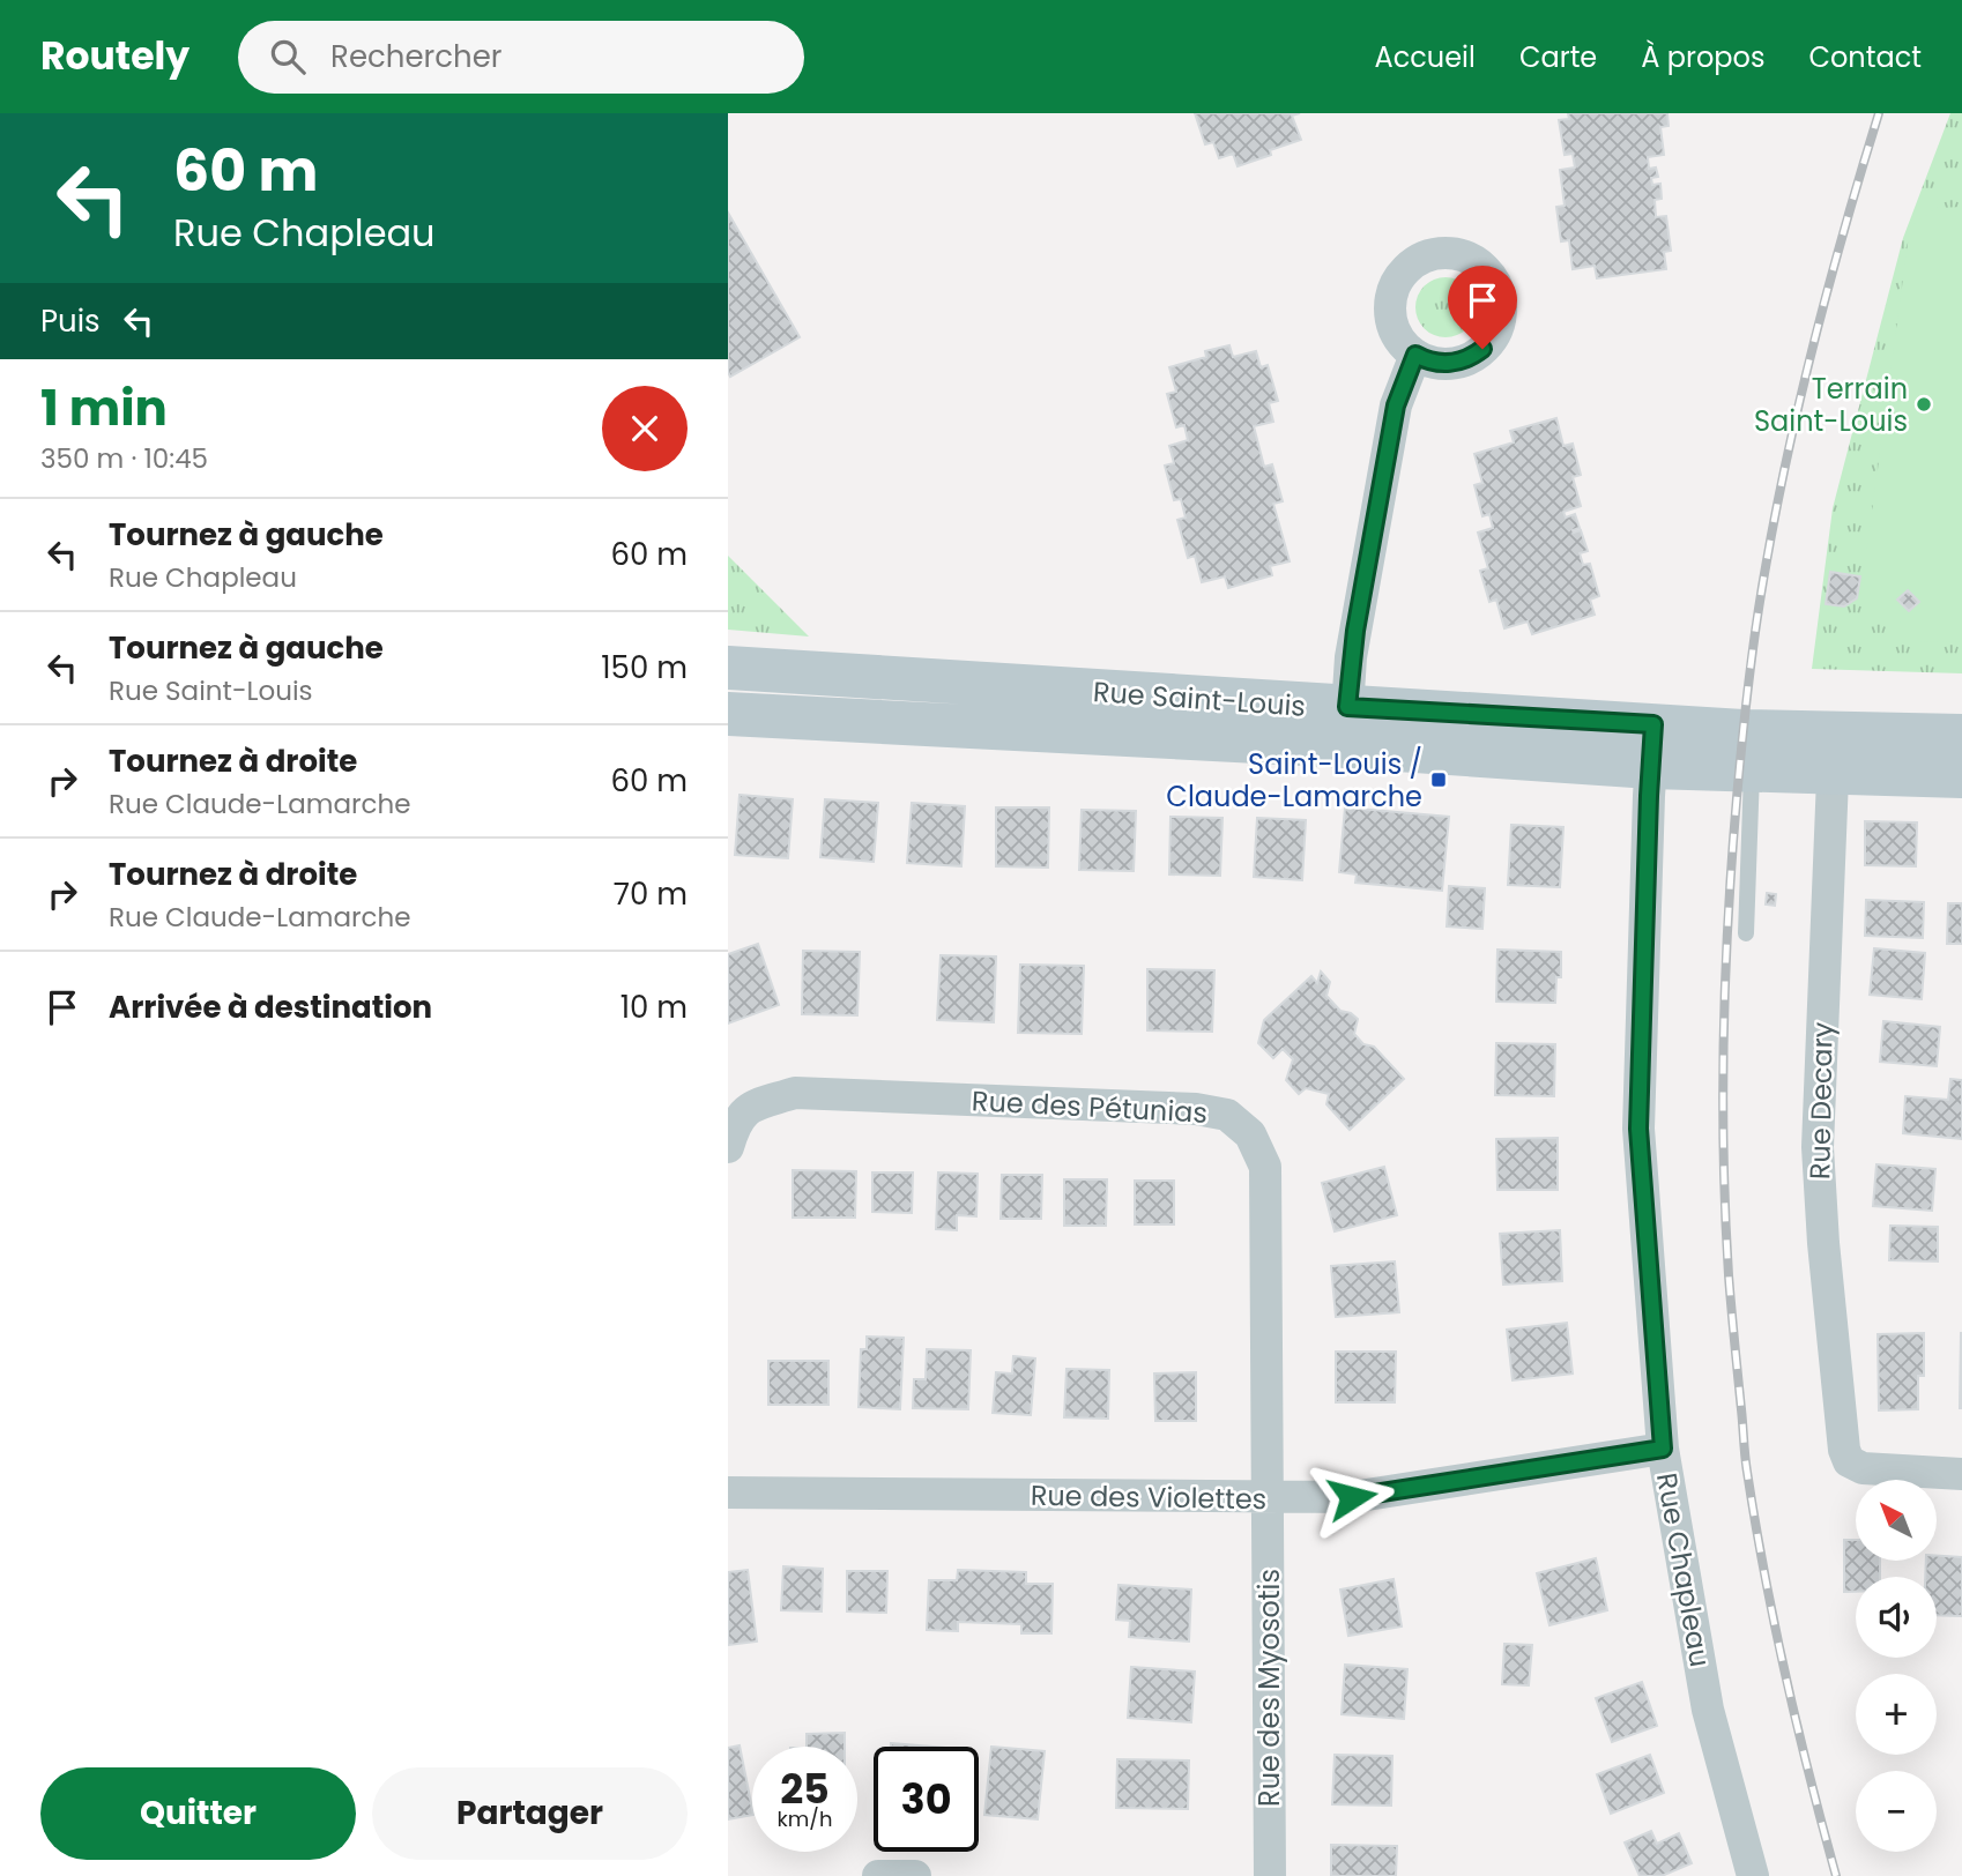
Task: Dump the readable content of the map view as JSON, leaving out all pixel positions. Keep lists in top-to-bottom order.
{
  "streets": {
    "street": [
      "Rue Saint-Louis",
      "Rue Decary",
      "Rue des Pétunias",
      "Rue des Violettes",
      "Rue Chapleau",
      "Rue des Myosotis"
    ]
  },
  "crossings": [
    ["Rue Saint-Louis", "Rue Decary"],
    ["Rue Saint-Louis", "Rue Chapleau"],
    ["Rue des Pétunias", "Rue des Violettes"],
    ["Rue des Pétunias", "Rue des Myosotis"],
    ["Rue des Violettes", "Rue Chapleau"],
    ["Rue des Violettes", "Rue des Myosotis"]
  ],
  "places": {
    "other": ["Terrain Saint-Louis"],
    "transit": ["Saint-Louis / Claude-Lamarche"]
  },
  "north": "top left",
  "page": {
    "header": "Routely",
    "search": "Rechercher",
    "nav": [
      "Accueil",
      "Carte",
      "À propos",
      "Contact"
    ],
    "turn": ["60 m", "Rue Chapleau"],
    "then": "Puis",
    "heading": ["1 min", "350 m · 10:45"],
    "list": [
      {
        "name": "Tournez à gauche",
        "note": "Rue Chapleau",
        "value": "60 m"
      },
      {
        "name": "Tournez à gauche",
        "note": "Rue Saint-Louis",
        "value": "150 m"
      },
      {
        "name": "Tournez à droite",
        "note": "Rue Claude-Lamarche",
        "value": "60 m"
      },
      {
        "name": "Tournez à droite",
        "note": "Rue Claude-Lamarche",
        "value": "70 m"
      },
      {
        "name": "Arrivée à destination",
        "value": "10 m"
      }
    ],
    "map_buttons": ["+", "−"],
    "speed": "25 km/h",
    "limit": "30",
    "buttons": ["Quitter", "Partager"]
  }
}
